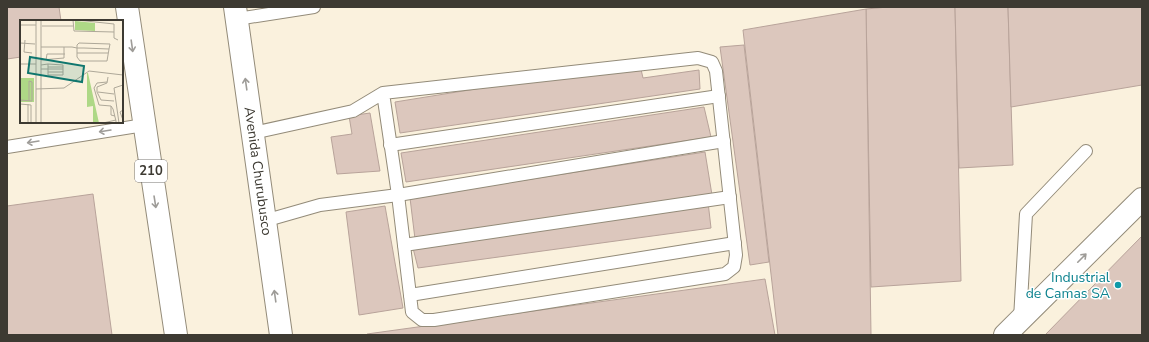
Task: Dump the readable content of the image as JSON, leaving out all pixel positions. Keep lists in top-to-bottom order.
{
  "streets": {
    "main road": ["210", "Avenida Churubusco"]
  },
  "places": ["Industrial de Camas SA"]
}
